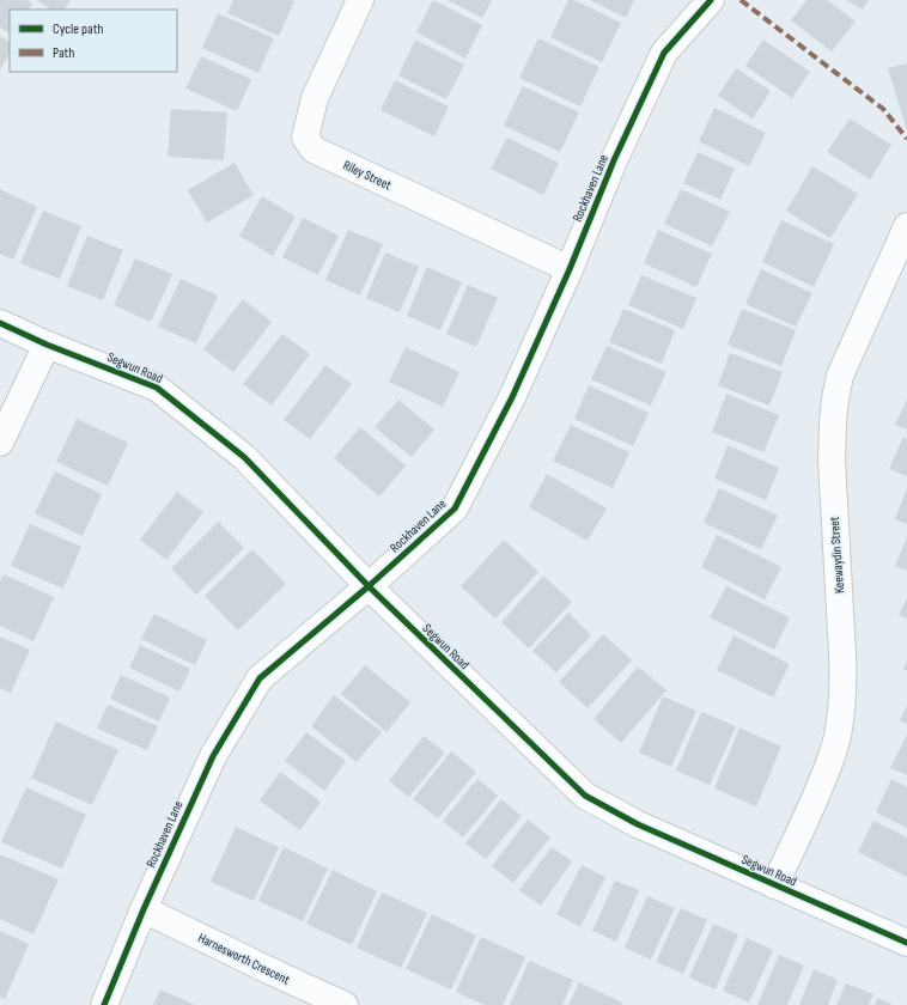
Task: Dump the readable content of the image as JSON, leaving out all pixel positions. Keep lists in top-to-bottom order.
{
  "streets": {
    "street": [
      "Riley Street",
      "Rockhaven Lane",
      "Segwun Road",
      "Keewaydin Street",
      "Harnesworth Crescent"
    ]
  },
  "crossings": [
    ["Riley Street", "Rockhaven Lane"],
    ["Rockhaven Lane", "Segwun Road"],
    ["Rockhaven Lane", "Harnesworth Crescent"],
    ["Segwun Road", "Keewaydin Street"]
  ],
  "legend": ["Cycle path", "Path"]
}
